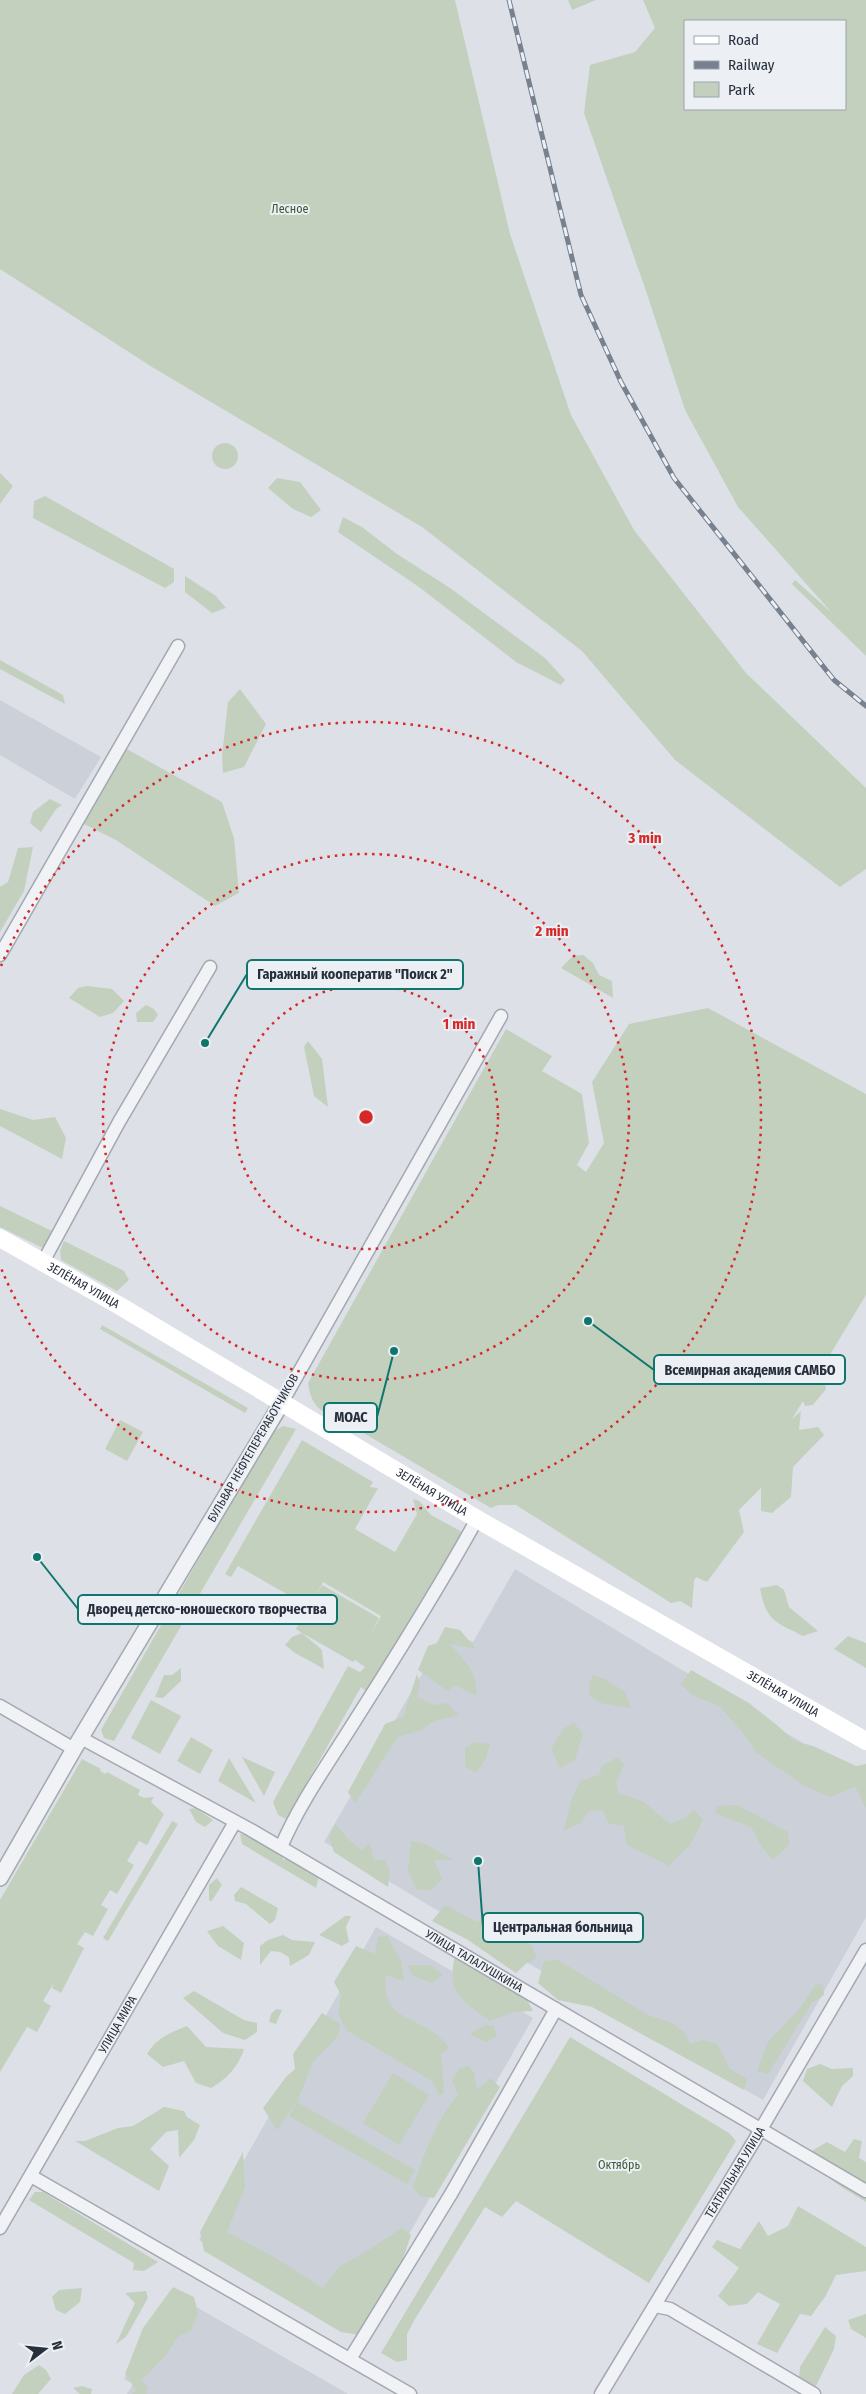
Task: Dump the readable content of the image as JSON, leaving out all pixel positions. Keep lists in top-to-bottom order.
{
  "streets": {
    "main road": ["ЗЕЛЁНАЯ УЛИЦА"],
    "street": [
      "БУЛЬВАР НЕФТЕПЕРЕРАБОТЧИКОВ",
      "УЛИЦА ТАЛАЛУШКИНА",
      "УЛИЦА МИРА",
      "ТЕАТРАЛЬНАЯ УЛИЦА"
    ]
  },
  "crossings": [
    ["ЗЕЛЁНАЯ УЛИЦА", "БУЛЬВАР НЕФТЕПЕРЕРАБОТЧИКОВ"],
    ["БУЛЬВАР НЕФТЕПЕРЕРАБОТЧИКОВ", "УЛИЦА ТАЛАЛУШКИНА"],
    ["УЛИЦА ТАЛАЛУШКИНА", "УЛИЦА МИРА"],
    ["УЛИЦА ТАЛАЛУШКИНА", "ТЕАТРАЛЬНАЯ УЛИЦА"]
  ],
  "parks": ["Лесное", "Октябрь"],
  "places": [
    "Гаражный кооператив \"Поиск 2\"",
    "Всемирная академия САМБО",
    "МОАС",
    "Дворец детско-юношеского творчества",
    "Центральная больница"
  ],
  "legend": ["Road", "Railway", "Park"],
  "north": "right",
  "rings": ["3 min", "2 min", "1 min"]
}
